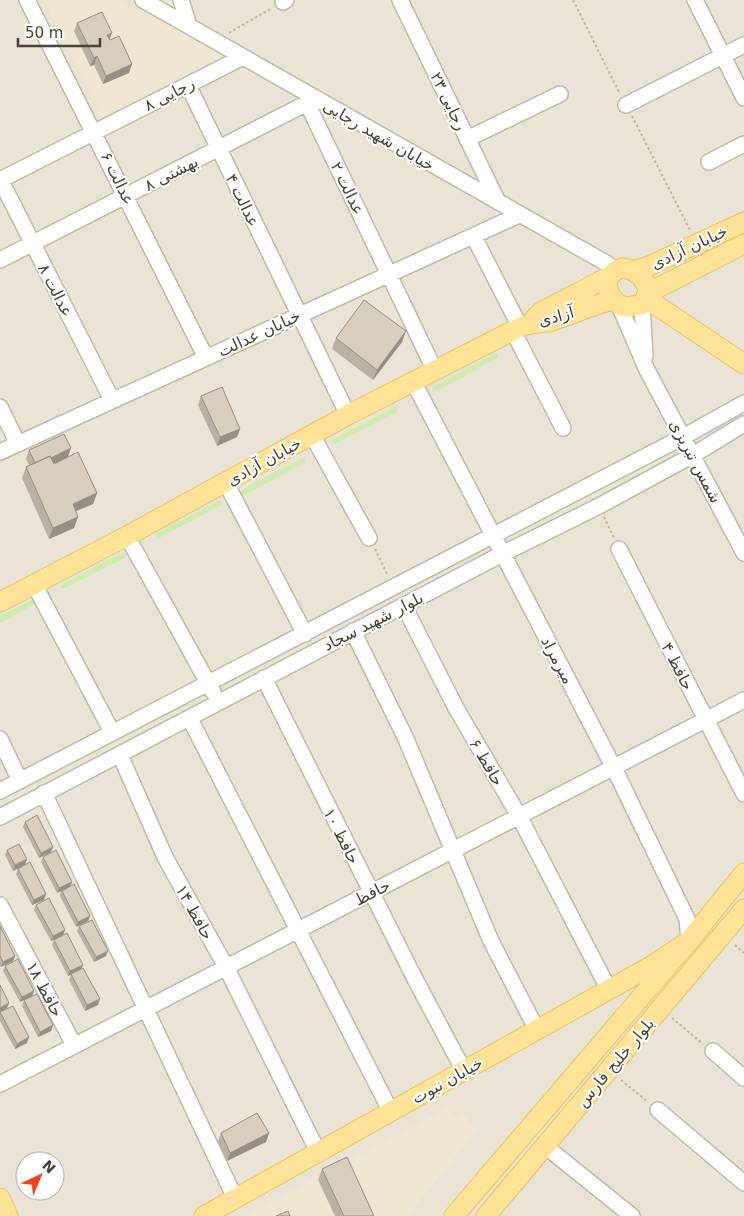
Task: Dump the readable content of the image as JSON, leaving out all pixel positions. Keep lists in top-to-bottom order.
{
  "streets": {
    "main road": [
      "خیابان آزادی",
      "آزادی",
      "بلوار خلیج فارس",
      "خیابان نبوت"
    ],
    "street": [
      "رجایی ۸",
      "رجایی ۲۳",
      "خیابان شهید رجایی",
      "بهشتی ۸",
      "عدالت ۶",
      "عدالت ۲",
      "عدالت ۴",
      "عدالت ۸",
      "خیابان عدالت",
      "شمس تبریزی",
      "بلوار شهید سجاد",
      "میرمراد",
      "حافظ ۴",
      "حافظ ۶",
      "حافظ ۱۰",
      "حافظ",
      "حافظ ۱۴",
      "حافظ ۱۸"
    ]
  },
  "crossings": [
    ["رجایی ۸", "خیابان شهید رجایی"],
    ["رجایی ۸", "عدالت ۶"],
    ["رجایی ۸", "عدالت ۴"],
    ["رجایی ۸", "عدالت ۸"],
    ["رجایی ۲۳", "خیابان شهید رجایی"],
    ["خیابان شهید رجایی", "بهشتی ۸"],
    ["خیابان شهید رجایی", "عدالت ۲"],
    ["خیابان شهید رجایی", "خیابان آزادی"],
    ["خیابان شهید رجایی", "آزادی"],
    ["خیابان شهید رجایی", "خیابان عدالت"],
    ["خیابان شهید رجایی", "شمس تبریزی"],
    ["بهشتی ۸", "عدالت ۶"],
    ["بهشتی ۸", "عدالت ۲"],
    ["بهشتی ۸", "عدالت ۴"],
    ["بهشتی ۸", "عدالت ۸"],
    ["عدالت ۶", "خیابان عدالت"],
    ["عدالت ۲", "خیابان آزادی"],
    ["عدالت ۲", "خیابان عدالت"],
    ["عدالت ۴", "خیابان آزادی"],
    ["عدالت ۴", "خیابان عدالت"],
    ["خیابان آزادی", "آزادی"],
    ["خیابان آزادی", "شمس تبریزی"],
    ["خیابان آزادی", "میرمراد"],
    ["عدالت ۸", "خیابان عدالت"],
    ["آزادی", "شمس تبریزی"],
    ["شمس تبریزی", "بلوار شهید سجاد"],
    ["بلوار شهید سجاد", "میرمراد"],
    ["بلوار شهید سجاد", "حافظ ۶"],
    ["بلوار شهید سجاد", "حافظ ۱۰"],
    ["بلوار شهید سجاد", "حافظ ۱۴"],
    ["میرمراد", "حافظ"],
    ["میرمراد", "خیابان نبوت"],
    ["حافظ ۴", "حافظ"],
    ["حافظ ۶", "حافظ"],
    ["حافظ ۶", "خیابان نبوت"],
    ["حافظ ۱۰", "حافظ"],
    ["حافظ ۱۰", "خیابان نبوت"],
    ["حافظ", "حافظ ۱۴"],
    ["حافظ", "حافظ ۱۸"],
    ["حافظ ۱۴", "خیابان نبوت"]
  ],
  "scale_bar": "50 m",
  "north": "top right"
}
